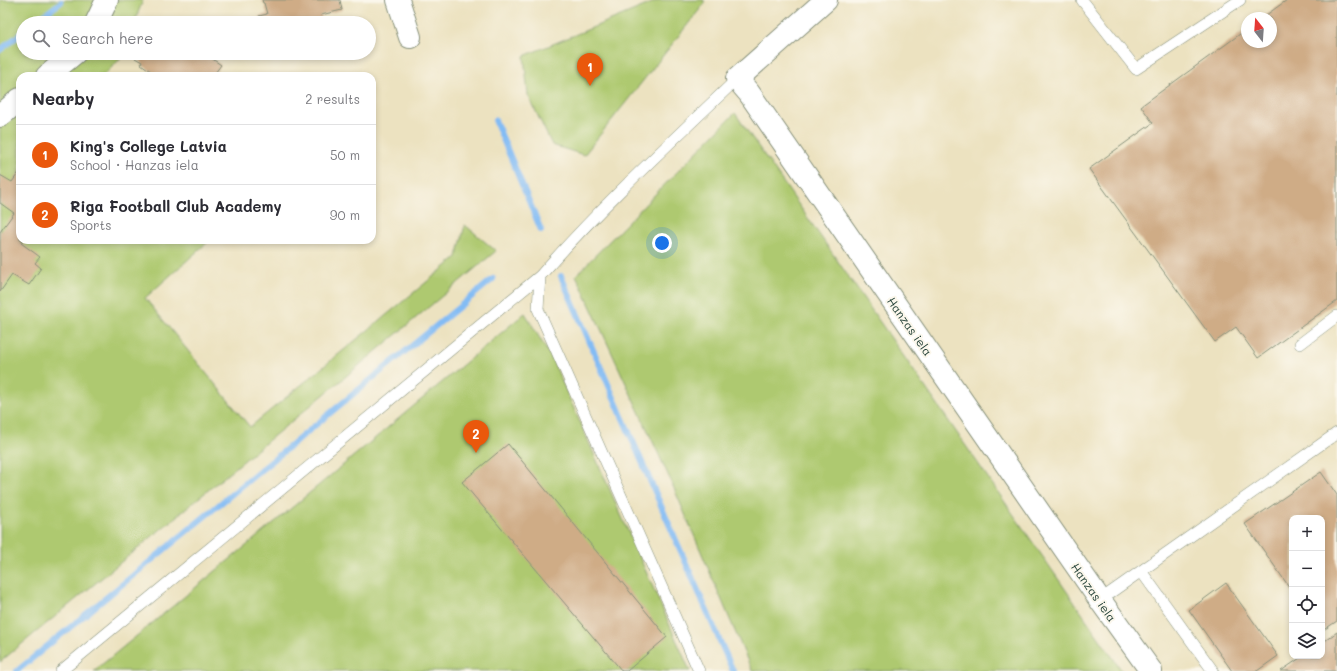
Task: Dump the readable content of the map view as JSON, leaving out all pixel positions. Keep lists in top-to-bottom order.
{
  "streets": {
    "street": ["Hanzas iela"]
  },
  "north": "top",
  "page": {
    "search": "Search here",
    "pins": ["1", "2"],
    "heading": ["Nearby", "2 results"],
    "list": [
      {
        "mark": "1",
        "name": "King's College Latvia",
        "note": "School · Hanzas iela",
        "value": "50 m"
      },
      {
        "mark": "2",
        "name": "Riga Football Club Academy",
        "note": "Sports",
        "value": "90 m"
      }
    ],
    "map_buttons": ["+", "−"]
  }
}
